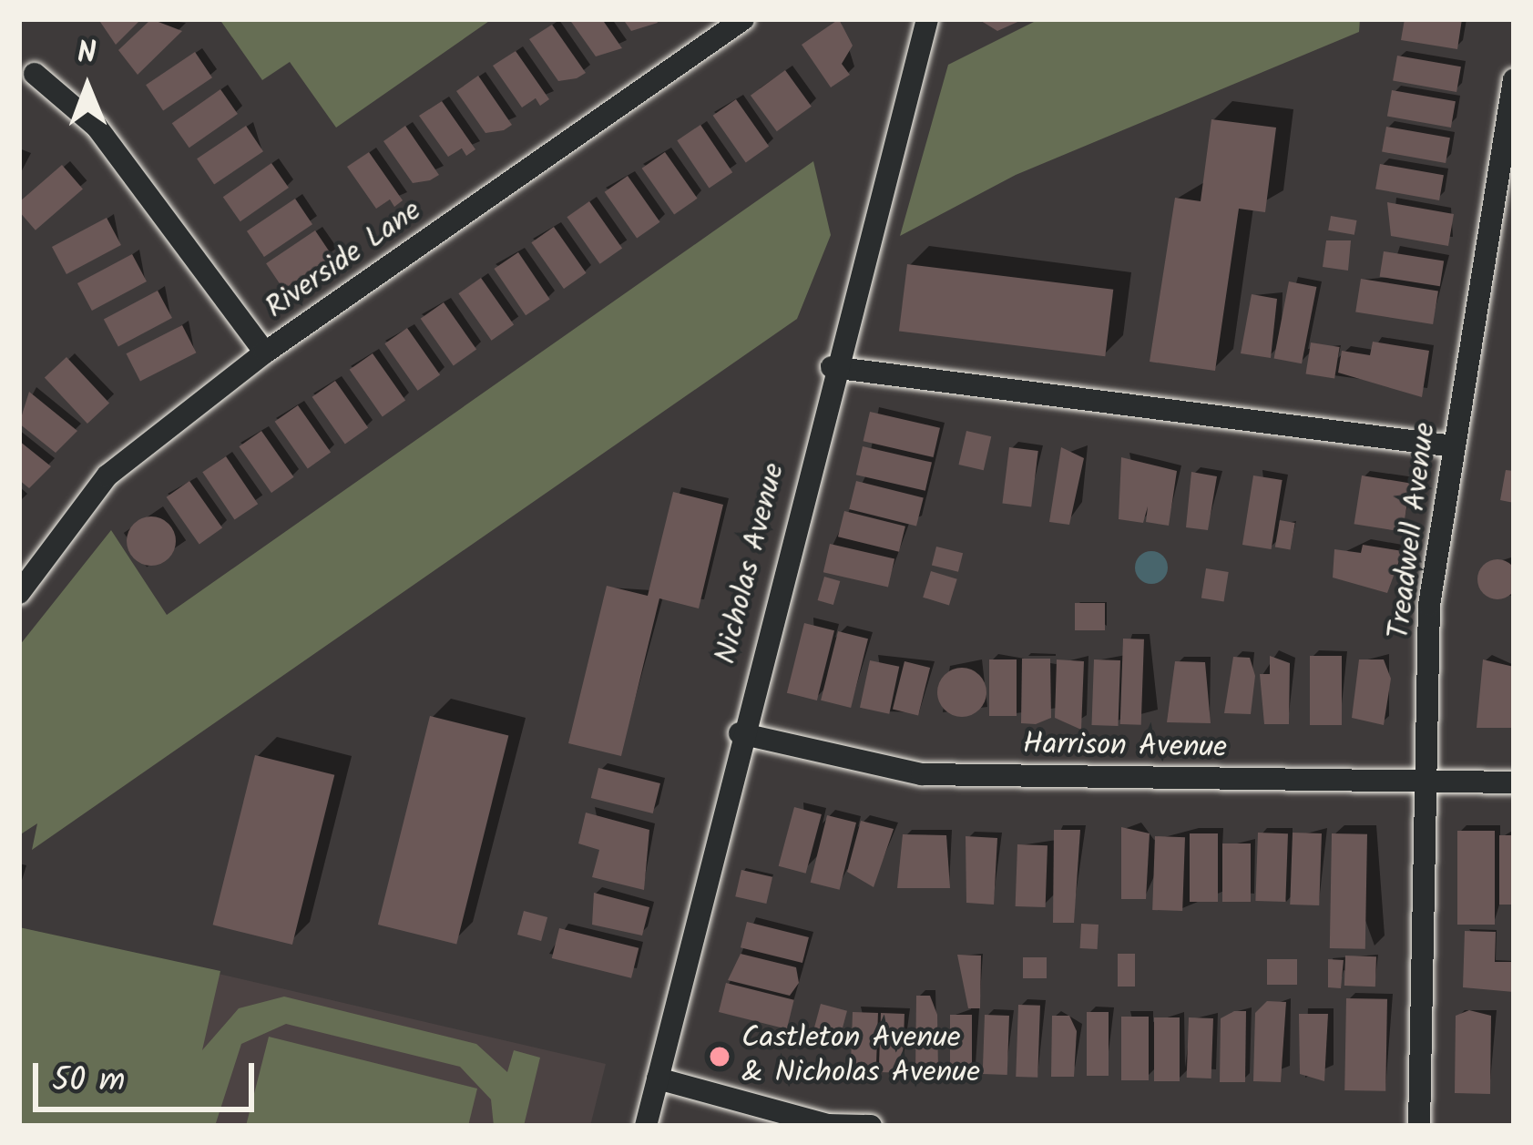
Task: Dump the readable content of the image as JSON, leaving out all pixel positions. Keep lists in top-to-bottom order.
{
  "streets": {
    "street": [
      "Riverside Lane",
      "Treadwell Avenue",
      "Nicholas Avenue",
      "Harrison Avenue"
    ]
  },
  "crossings": [
    ["Treadwell Avenue", "Harrison Avenue"],
    ["Nicholas Avenue", "Harrison Avenue"]
  ],
  "places": ["Castleton Avenue & Nicholas Avenue"],
  "scale_bar": "50 m",
  "north": "top"
}
